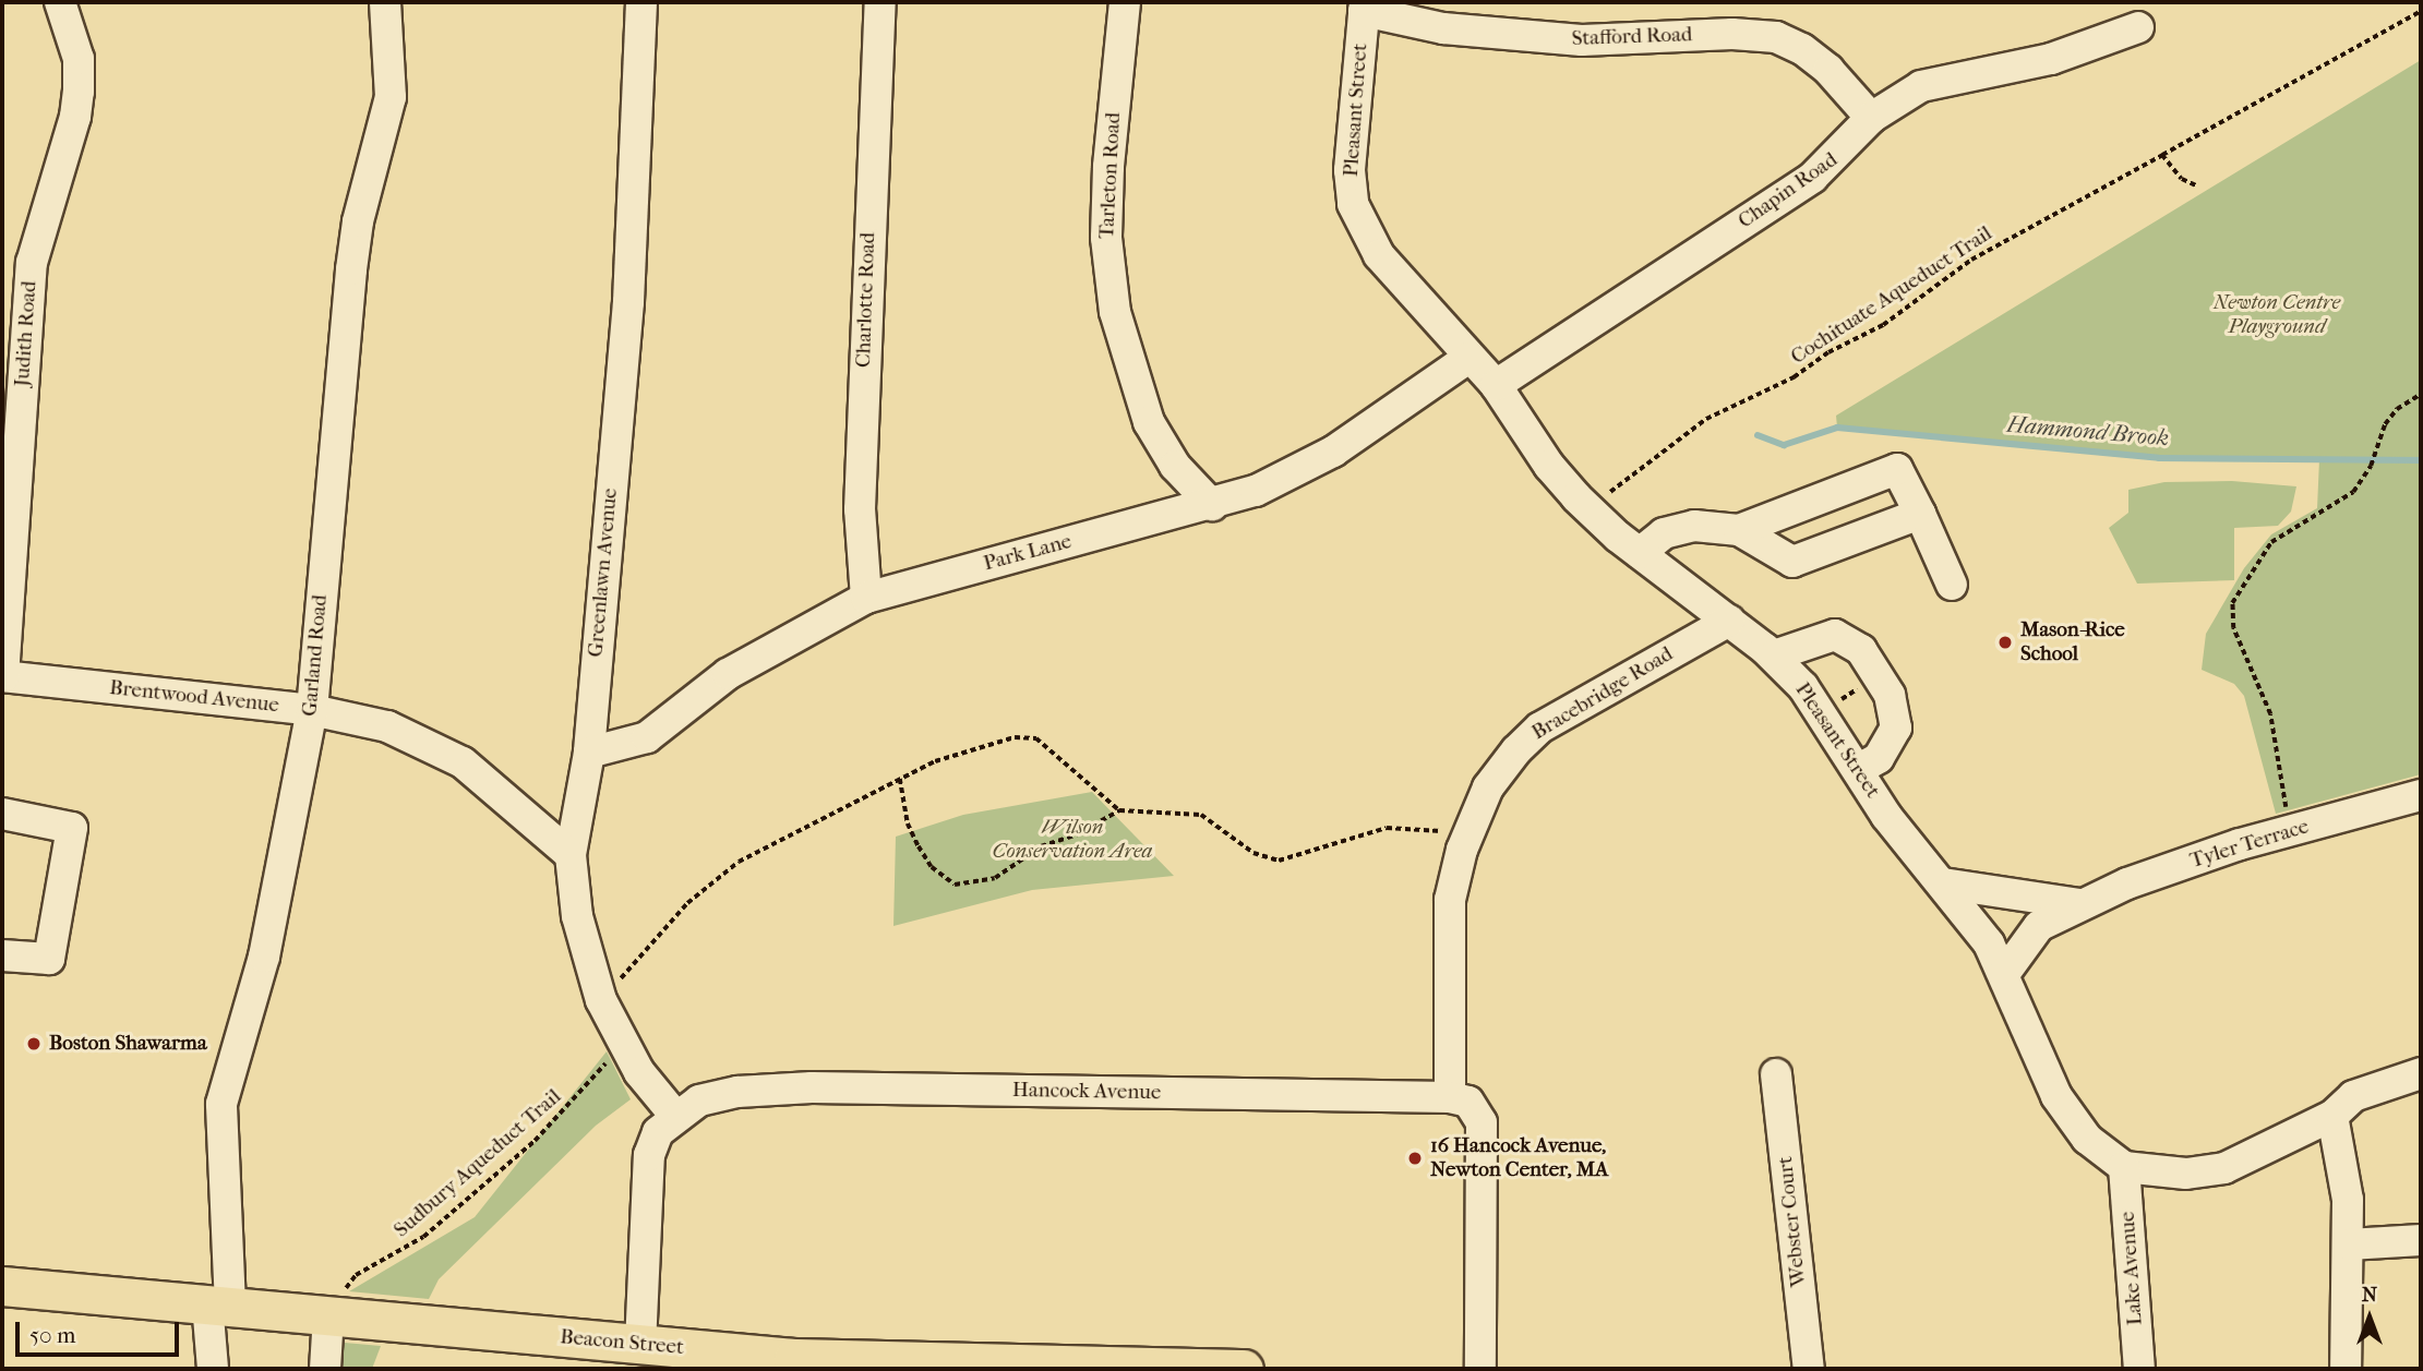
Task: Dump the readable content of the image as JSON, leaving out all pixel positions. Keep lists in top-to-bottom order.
{
  "streets": {
    "main road": ["Beacon Street"],
    "street": [
      "Stafford Road",
      "Pleasant Street",
      "Tarleton Road",
      "Chapin Road",
      "Charlotte Road",
      "Judith Road",
      "Park Lane",
      "Greenlawn Avenue",
      "Garland Road",
      "Bracebridge Road",
      "Brentwood Avenue",
      "Tyler Terrace",
      "Hancock Avenue",
      "Webster Court",
      "Lake Avenue"
    ],
    "path": ["Cochituate Aqueduct Trail", "Sudbury Aqueduct Trail"]
  },
  "crossings": [
    ["Stafford Road", "Pleasant Street"],
    ["Stafford Road", "Chapin Road"],
    ["Pleasant Street", "Chapin Road"],
    ["Pleasant Street", "Park Lane"],
    ["Pleasant Street", "Bracebridge Road"],
    ["Pleasant Street", "Tyler Terrace"],
    ["Pleasant Street", "Lake Avenue"],
    ["Tarleton Road", "Park Lane"],
    ["Charlotte Road", "Park Lane"],
    ["Judith Road", "Brentwood Avenue"],
    ["Park Lane", "Greenlawn Avenue"],
    ["Greenlawn Avenue", "Brentwood Avenue"],
    ["Greenlawn Avenue", "Hancock Avenue"],
    ["Greenlawn Avenue", "Sudbury Aqueduct Trail"],
    ["Garland Road", "Brentwood Avenue"],
    ["Garland Road", "Beacon Street"],
    ["Bracebridge Road", "Hancock Avenue"],
    ["Hancock Avenue", "Beacon Street"],
    ["Sudbury Aqueduct Trail", "Beacon Street"]
  ],
  "water": ["Hammond Brook"],
  "parks": ["Newton Centre Playground", "Wilson Conservation Area"],
  "places": ["Mason-Rice School", "Boston Shawarma", "16 Hancock Avenue, Newton Center, MA"],
  "scale_bar": "50 m",
  "north": "top"
}
